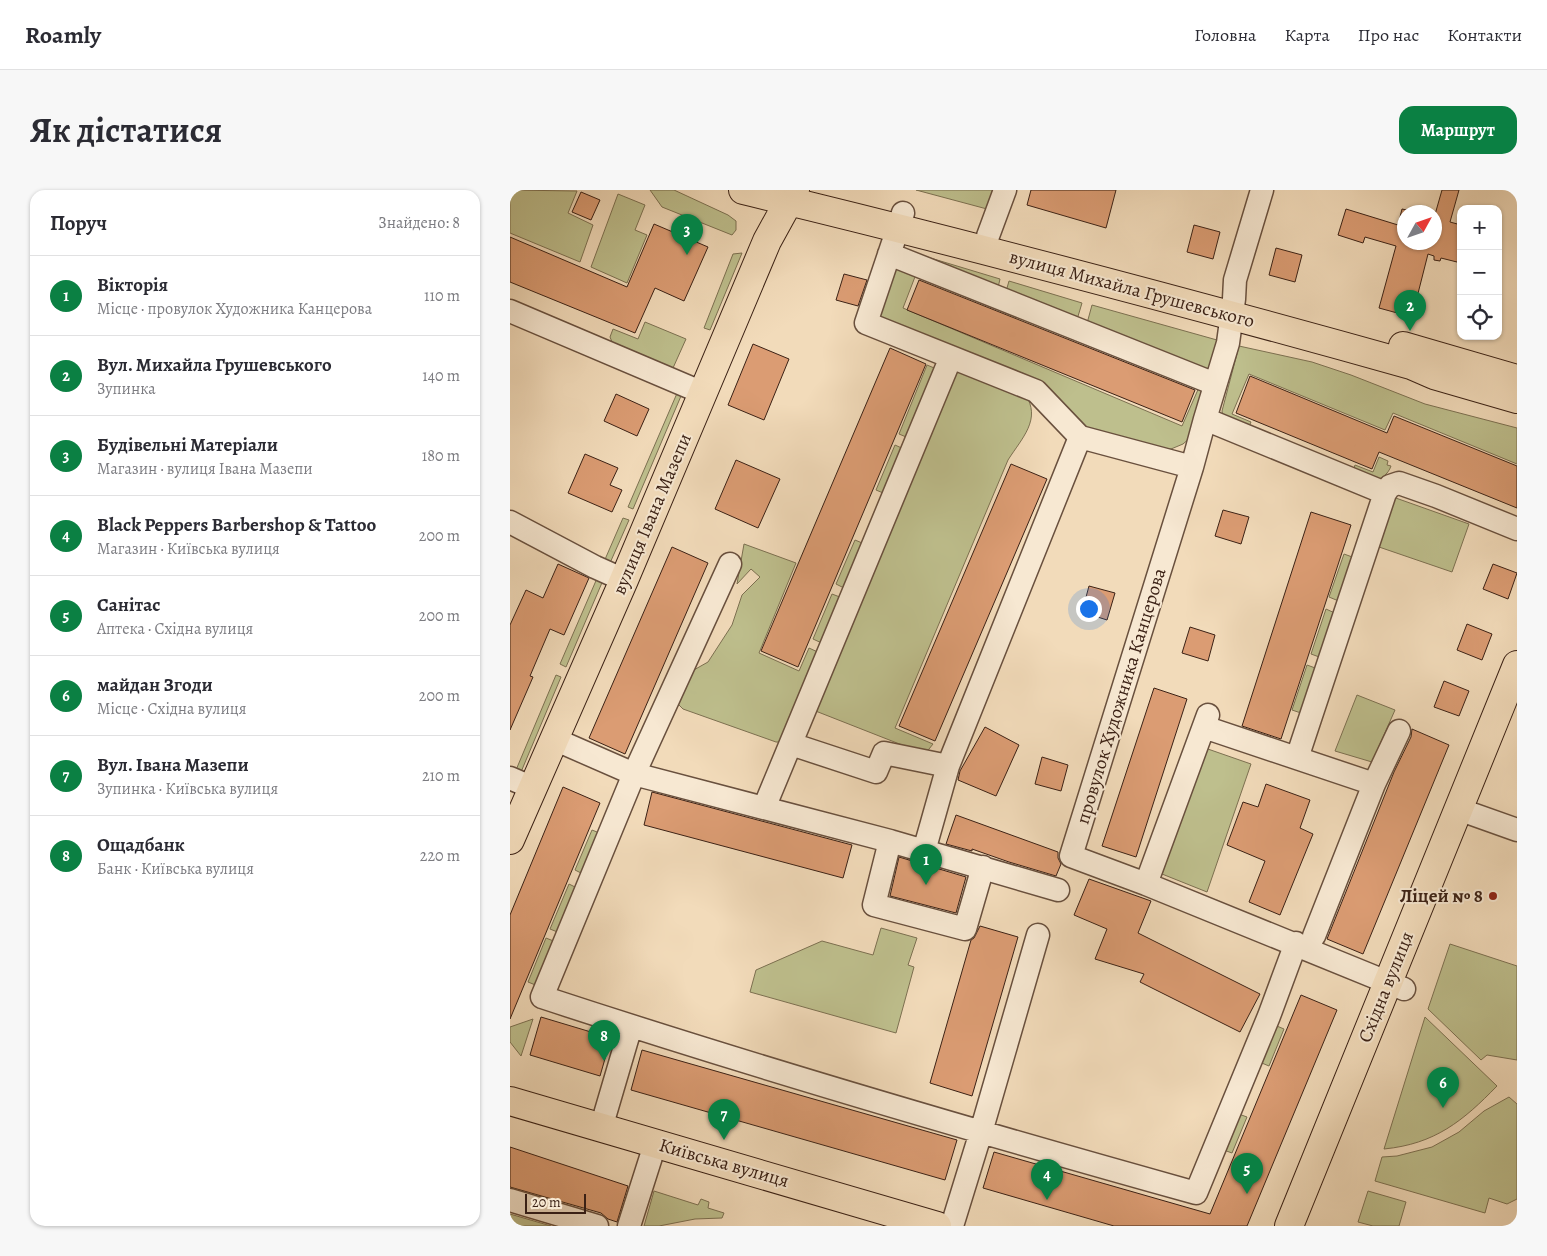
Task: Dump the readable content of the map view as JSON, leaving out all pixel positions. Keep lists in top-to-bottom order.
{
  "streets": {
    "main road": [
      "вулиця Михайла Грушевського",
      "вулиця Івана Мазепи",
      "Східна вулиця",
      "Київська вулиця"
    ],
    "street": ["провулок Художника Канцерова"]
  },
  "crossings": [
    ["вулиця Михайла Грушевського", "вулиця Івана Мазепи"],
    ["вулиця Михайла Грушевського", "провулок Художника Канцерова"],
    ["провулок Художника Канцерова", "Східна вулиця"]
  ],
  "places": ["Ліцей № 8"],
  "scale_bar": "20 m",
  "north": "top right",
  "page": {
    "header": "Roamly",
    "nav": [
      "Головна",
      "Карта",
      "Про нас",
      "Контакти"
    ],
    "title": "Як дістатися",
    "buttons": "Маршрут",
    "heading": ["Поруч", "Знайдено: 8"],
    "map_buttons": ["+", "−"],
    "pins": [
      "3",
      "2",
      "1",
      "8",
      "6",
      "7",
      "5",
      "4"
    ],
    "list": [
      {
        "mark": "1",
        "name": "Вікторія",
        "note": "Місце · провулок Художника Канцерова",
        "value": "110 m"
      },
      {
        "mark": "2",
        "name": "Вул. Михайла Грушевського",
        "note": "Зупинка",
        "value": "140 m"
      },
      {
        "mark": "3",
        "name": "Будівельні Матеріали",
        "note": "Магазин · вулиця Івана Мазепи",
        "value": "180 m"
      },
      {
        "mark": "4",
        "name": "Black Peppers Barbershop & Tattoo",
        "note": "Магазин · Київська вулиця",
        "value": "200 m"
      },
      {
        "mark": "5",
        "name": "Санітас",
        "note": "Аптека · Східна вулиця",
        "value": "200 m"
      },
      {
        "mark": "6",
        "name": "майдан Згоди",
        "note": "Місце · Східна вулиця",
        "value": "200 m"
      },
      {
        "mark": "7",
        "name": "Вул. Івана Мазепи",
        "note": "Зупинка · Київська вулиця",
        "value": "210 m"
      },
      {
        "mark": "8",
        "name": "Ощадбанк",
        "note": "Банк · Київська вулиця",
        "value": "220 m"
      }
    ],
    "scale": "20 m"
  }
}
